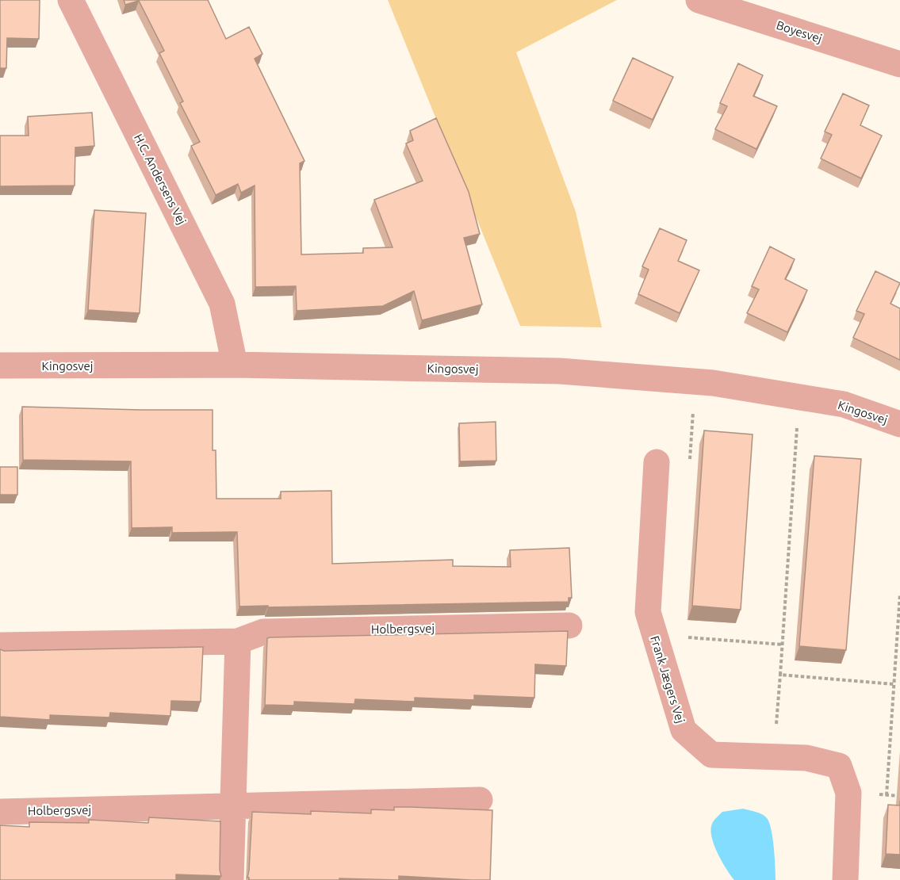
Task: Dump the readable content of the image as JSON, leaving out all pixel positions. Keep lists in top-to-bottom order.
{
  "streets": {
    "street": [
      "Boyesvej",
      "H.C. Andersens Vej",
      "Kingosvej",
      "Holbergsvej",
      "Frank Jægers Vej"
    ]
  },
  "crossings": [
    ["H.C. Andersens Vej", "Kingosvej"]
  ]
}
